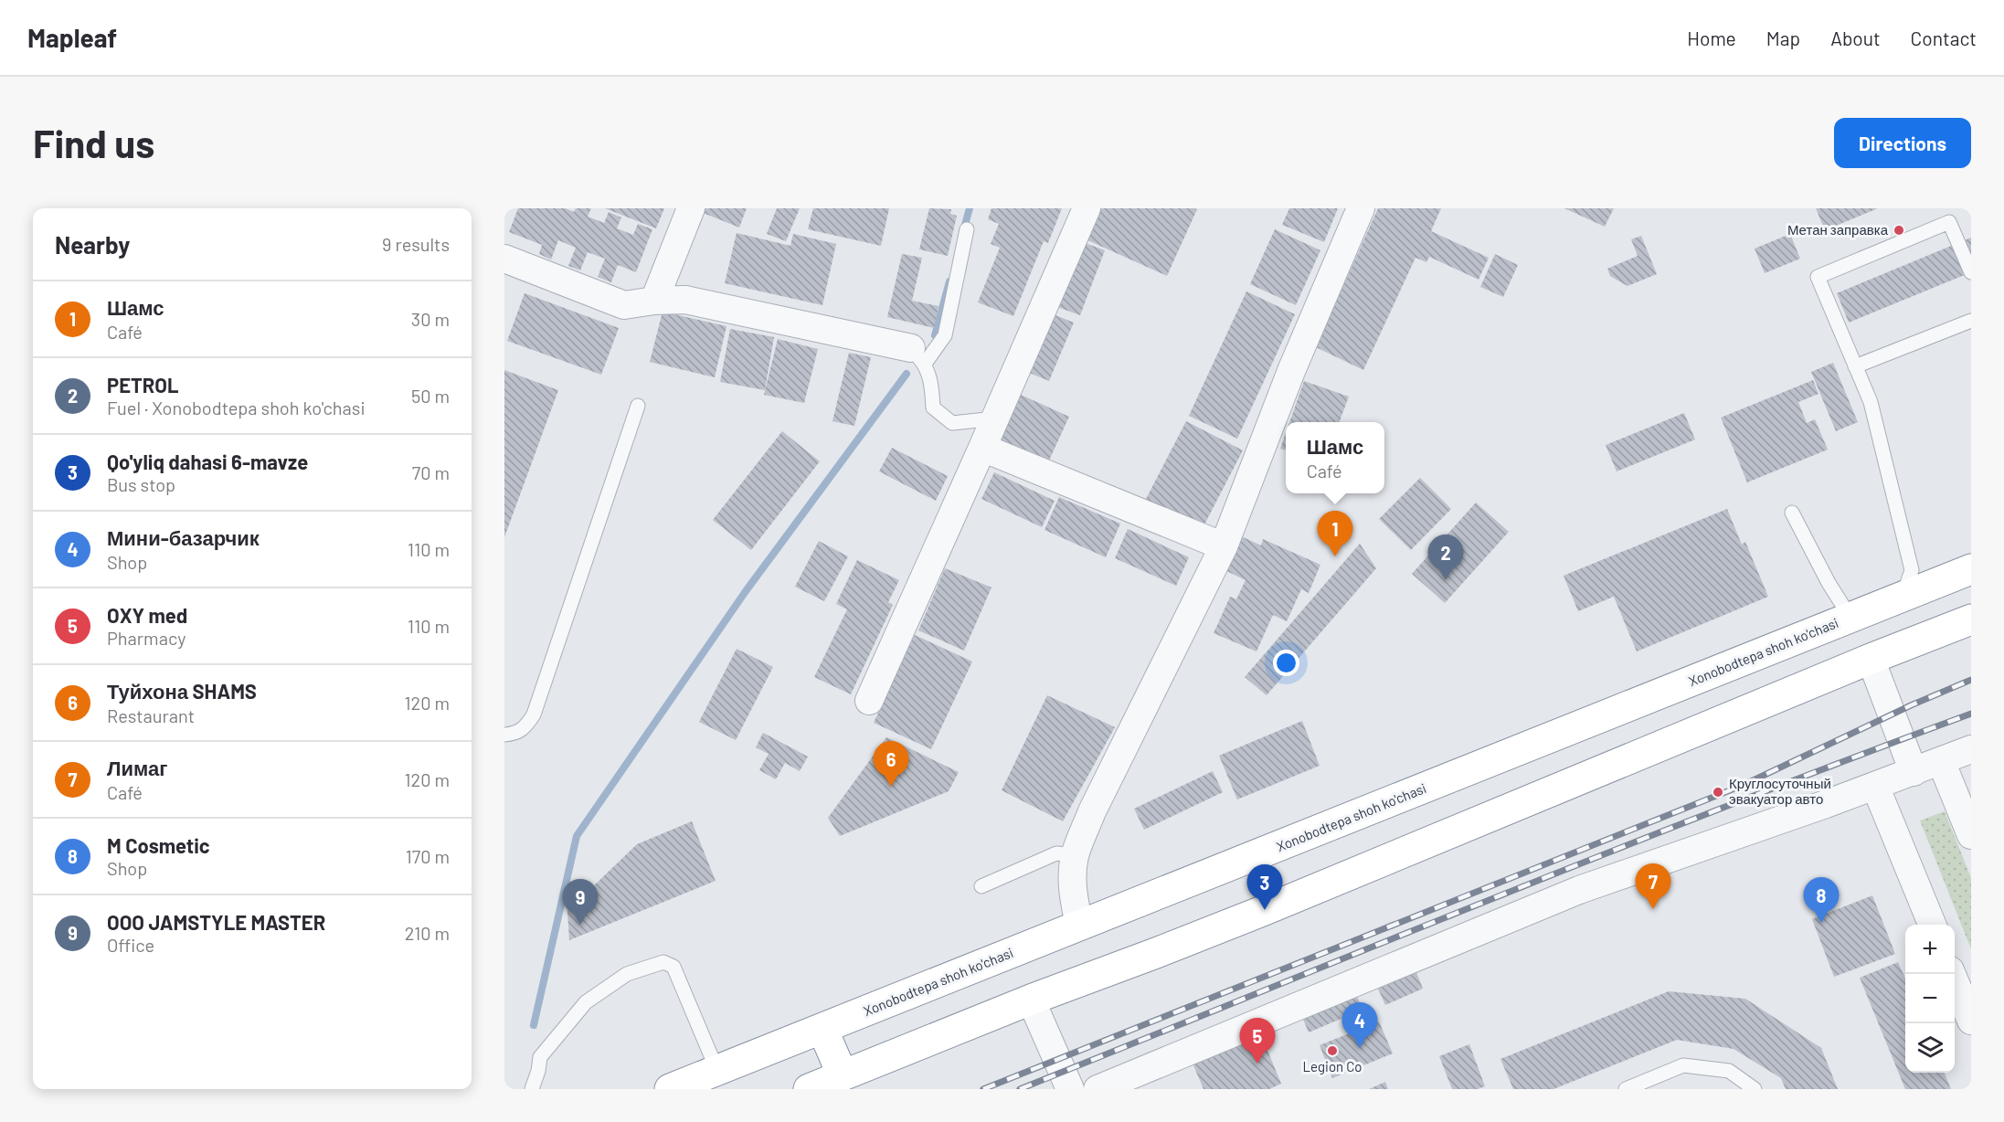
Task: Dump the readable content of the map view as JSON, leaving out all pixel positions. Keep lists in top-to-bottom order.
{
  "streets": {
    "highway": ["Xonobodtepa shoh ko'chasi"]
  },
  "places": ["Метан заправка", "Круглосуточный эвакуатор авто", "Legion Co"],
  "page": {
    "header": "Mapleaf",
    "nav": [
      "Home",
      "Map",
      "About",
      "Contact"
    ],
    "buttons": "Directions",
    "title": "Find us",
    "heading": ["Nearby", "9 results"],
    "list": [
      {
        "mark": "1",
        "name": "Шамс",
        "note": "Café",
        "value": "30 m"
      },
      {
        "mark": "2",
        "name": "PETROL",
        "note": "Fuel · Xonobodtepa shoh ko'chasi",
        "value": "50 m"
      },
      {
        "mark": "3",
        "name": "Qo'yliq dahasi 6-mavze",
        "note": "Bus stop",
        "value": "70 m"
      },
      {
        "mark": "4",
        "name": "Мини-базарчик",
        "note": "Shop",
        "value": "110 m"
      },
      {
        "mark": "5",
        "name": "OXY med",
        "note": "Pharmacy",
        "value": "110 m"
      },
      {
        "mark": "6",
        "name": "Туйхона SHAMS",
        "note": "Restaurant",
        "value": "120 m"
      },
      {
        "mark": "7",
        "name": "Лимаг",
        "note": "Café",
        "value": "120 m"
      },
      {
        "mark": "8",
        "name": "M Cosmetic",
        "note": "Shop",
        "value": "170 m"
      },
      {
        "mark": "9",
        "name": "OOO JAMSTYLE MASTER",
        "note": "Office",
        "value": "210 m"
      }
    ],
    "popup": ["Шамс", "Café"],
    "pins": [
      "1",
      "2",
      "6",
      "7",
      "3",
      "8",
      "9",
      "4",
      "5"
    ],
    "map_buttons": ["+", "−"]
  }
}
